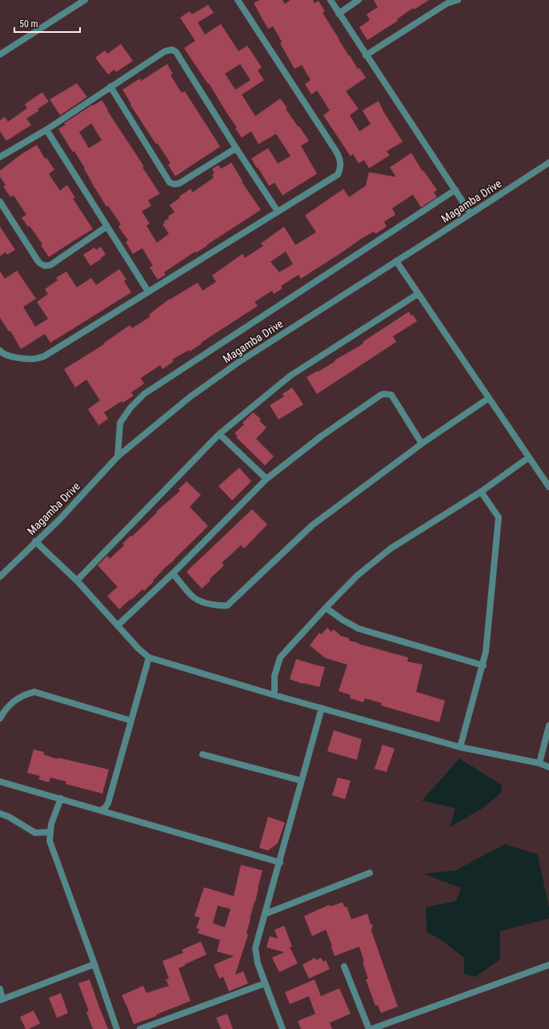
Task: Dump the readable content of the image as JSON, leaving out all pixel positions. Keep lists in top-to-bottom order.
{
  "streets": {
    "street": ["Magamba Drive"]
  },
  "scale_bar": "50 m"
}
